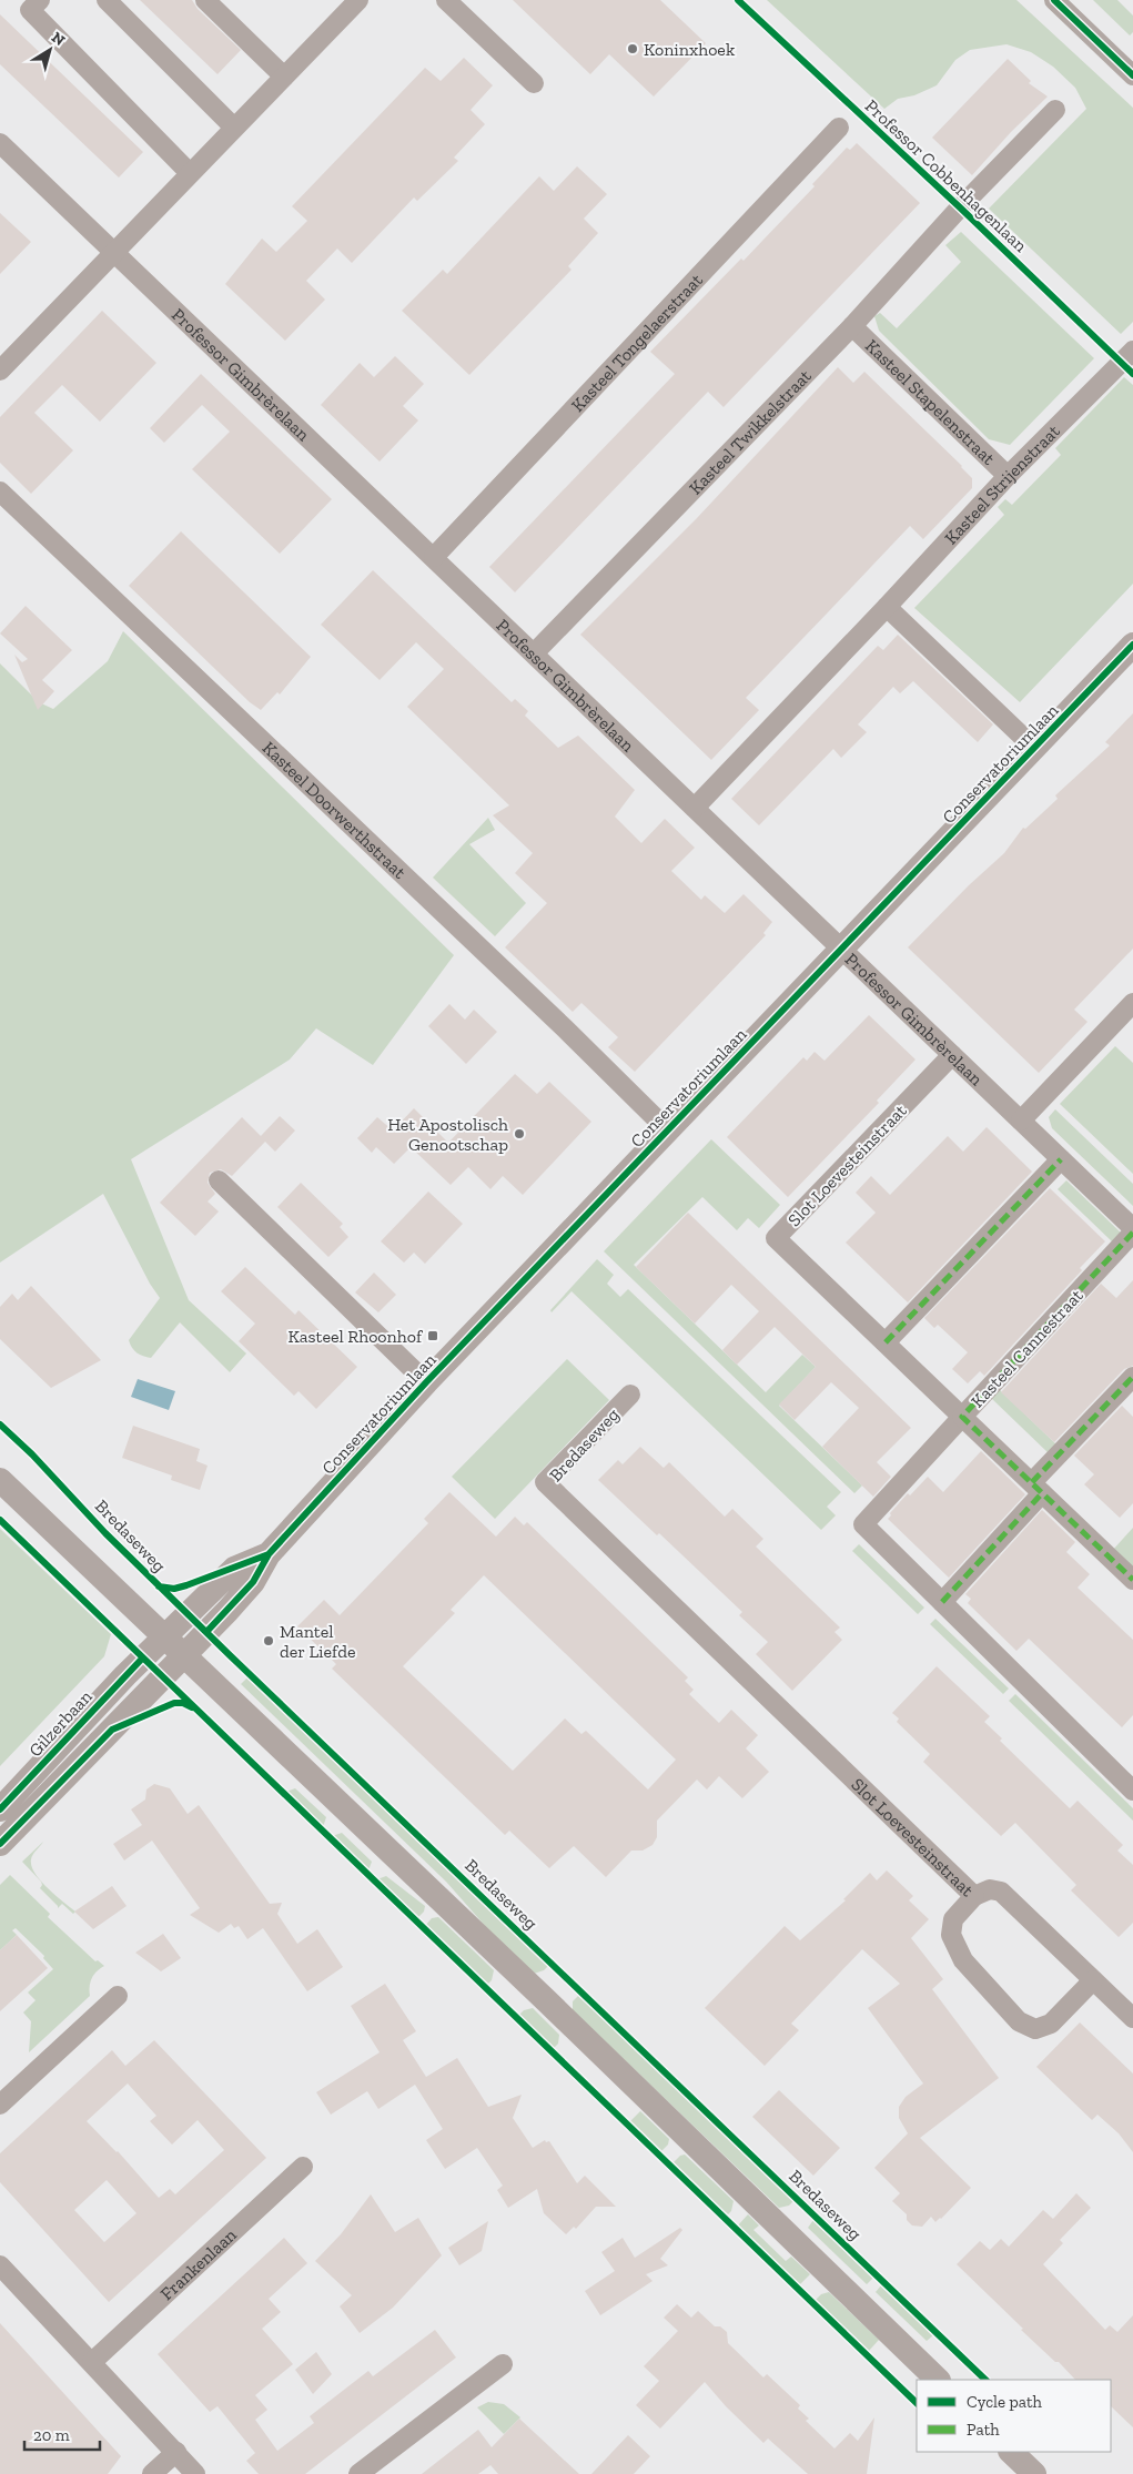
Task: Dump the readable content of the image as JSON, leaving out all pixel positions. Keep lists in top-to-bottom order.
{
  "streets": {
    "street": [
      "Kasteel Tongelaerstraat",
      "Professor Gimbrèrelaan",
      "Kasteel Stapelenstraat",
      "Kasteel Twikkelstraat",
      "Kasteel Strijenstraat",
      "Conservatoriumlaan",
      "Kasteel Doorwerthstraat",
      "Slot Loevesteinstraat",
      "Kasteel Cannestraat",
      "Bredaseweg",
      "Gilzerbaan",
      "Frankenlaan"
    ],
    "cycle path": ["Professor Cobbenhagenlaan"]
  },
  "crossings": [
    ["Kasteel Tongelaerstraat", "Professor Gimbrèrelaan"],
    ["Professor Gimbrèrelaan", "Kasteel Twikkelstraat"],
    ["Professor Gimbrèrelaan", "Kasteel Strijenstraat"],
    ["Professor Gimbrèrelaan", "Conservatoriumlaan"],
    ["Professor Gimbrèrelaan", "Slot Loevesteinstraat"],
    ["Kasteel Stapelenstraat", "Kasteel Twikkelstraat"],
    ["Kasteel Stapelenstraat", "Kasteel Strijenstraat"],
    ["Conservatoriumlaan", "Kasteel Doorwerthstraat"],
    ["Conservatoriumlaan", "Gilzerbaan"],
    ["Slot Loevesteinstraat", "Kasteel Cannestraat"],
    ["Slot Loevesteinstraat", "Bredaseweg"]
  ],
  "places": {
    "other": ["Koninxhoek", "Het Apostolisch Genootschap", "Mantel der Liefde"],
    "transit": ["Kasteel Rhoonhof"]
  },
  "legend": ["Cycle path", "Path"],
  "scale_bar": "20 m",
  "north": "top right"
}
